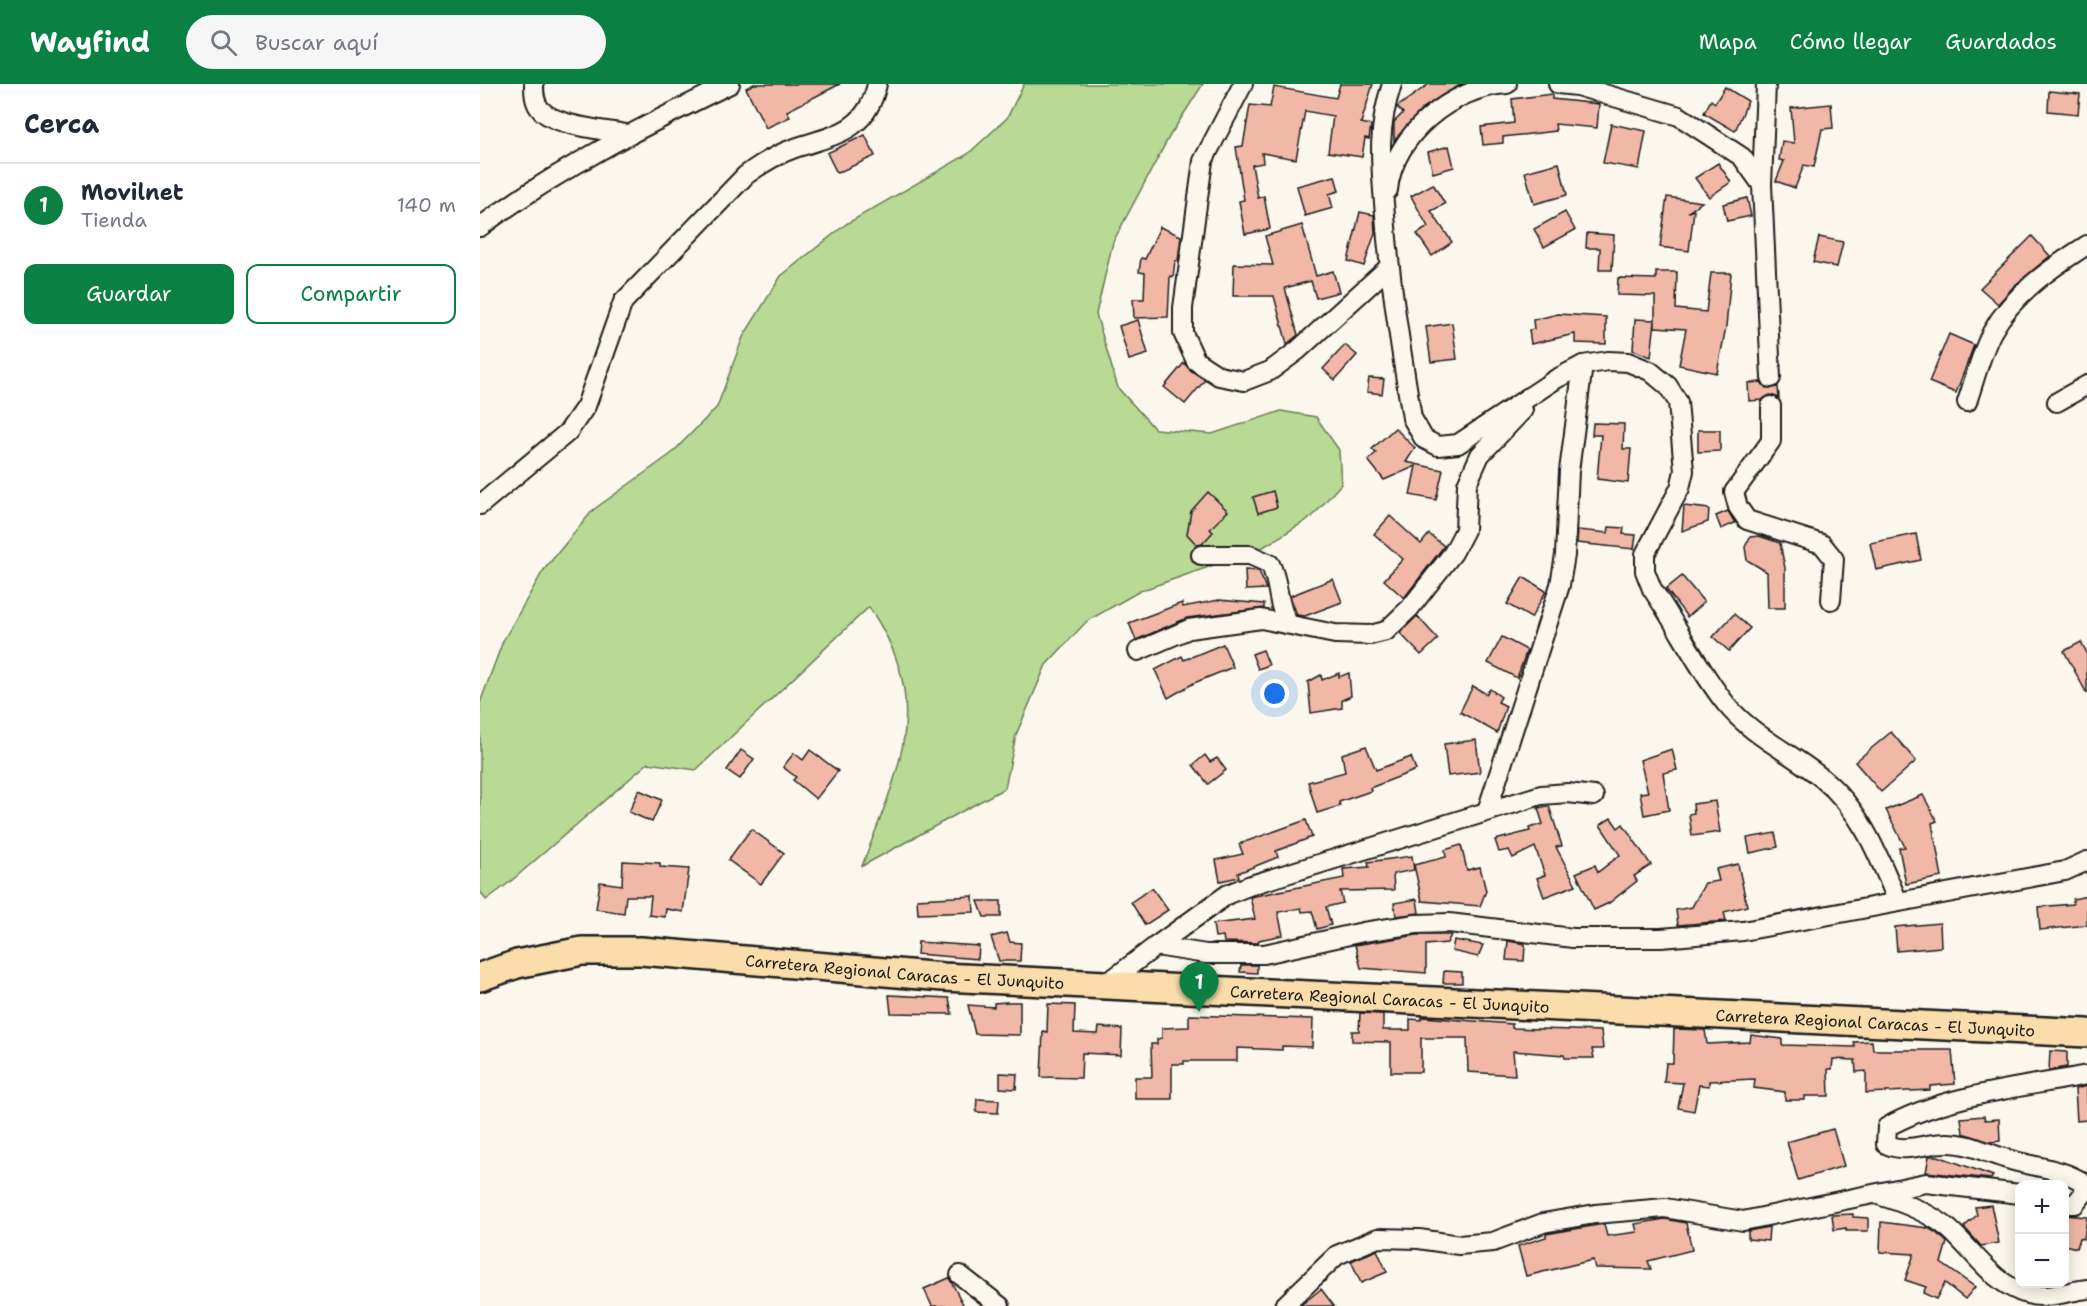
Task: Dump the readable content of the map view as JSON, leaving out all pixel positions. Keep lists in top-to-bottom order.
{
  "streets": {
    "main road": ["Carretera Regional Caracas - El Junquito"]
  },
  "page": {
    "header": "Wayfind",
    "search": "Buscar aquí",
    "nav": ["Mapa", "Cómo llegar", "Guardados"],
    "heading": "Cerca",
    "list": [
      {
        "mark": "1",
        "name": "Movilnet",
        "note": "Tienda",
        "value": "140 m"
      }
    ],
    "buttons": ["Guardar", "Compartir"],
    "pins": "1",
    "map_buttons": ["+", "−"]
  }
}
